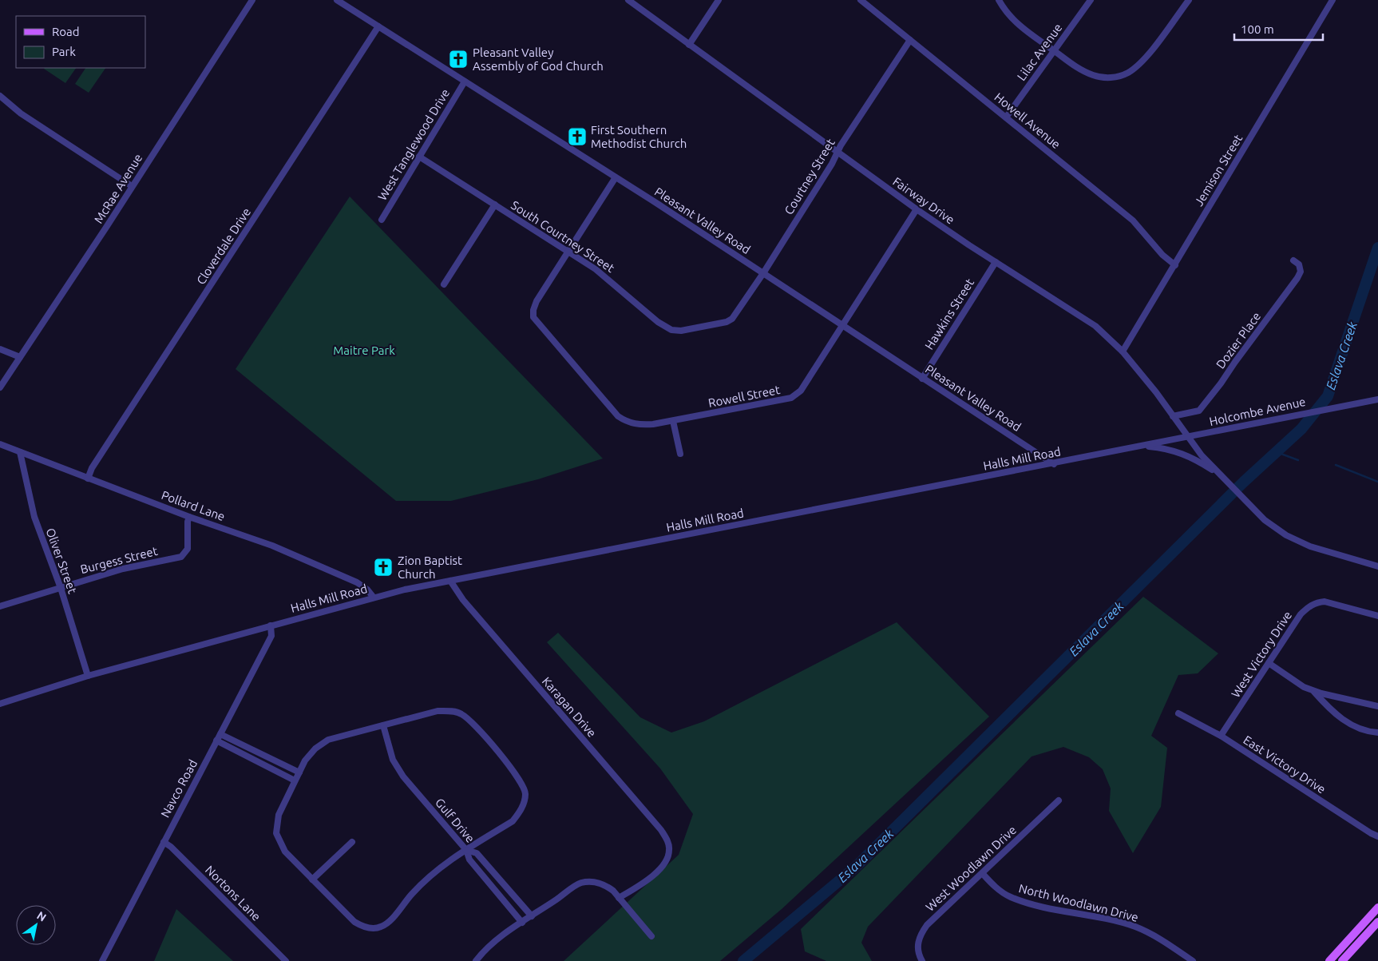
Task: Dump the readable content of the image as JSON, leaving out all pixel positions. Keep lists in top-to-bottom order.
{
  "streets": {
    "street": [
      "Lilac Avenue",
      "Howell Avenue",
      "West Tanglewood Drive",
      "Jemison Street",
      "Courtney Street",
      "McRae Avenue",
      "Fairway Drive",
      "Pleasant Valley Road",
      "South Courtney Street",
      "Cloverdale Drive",
      "Hawkins Street",
      "Dozier Place",
      "Rowell Street",
      "Holcombe Avenue",
      "Halls Mill Road",
      "Pollard Lane",
      "Burgess Street",
      "Oliver Street",
      "West Victory Drive",
      "Karagan Drive",
      "East Victory Drive",
      "Navco Road",
      "Gulf Drive",
      "West Woodlawn Drive",
      "Nortons Lane",
      "North Woodlawn Drive"
    ]
  },
  "crossings": [
    ["Lilac Avenue", "Howell Avenue"],
    ["Howell Avenue", "Jemison Street"],
    ["Howell Avenue", "Courtney Street"],
    ["West Tanglewood Drive", "Pleasant Valley Road"],
    ["West Tanglewood Drive", "South Courtney Street"],
    ["Jemison Street", "Fairway Drive"],
    ["Courtney Street", "Fairway Drive"],
    ["Courtney Street", "Pleasant Valley Road"],
    ["Courtney Street", "South Courtney Street"],
    ["Fairway Drive", "Hawkins Street"],
    ["Fairway Drive", "Dozier Place"],
    ["Fairway Drive", "Rowell Street"],
    ["Fairway Drive", "Holcombe Avenue"],
    ["Fairway Drive", "Halls Mill Road"],
    ["Pleasant Valley Road", "South Courtney Street"],
    ["Pleasant Valley Road", "Cloverdale Drive"],
    ["Pleasant Valley Road", "Hawkins Street"],
    ["Pleasant Valley Road", "Rowell Street"],
    ["Pleasant Valley Road", "Halls Mill Road"],
    ["South Courtney Street", "Rowell Street"],
    ["Cloverdale Drive", "Pollard Lane"],
    ["Holcombe Avenue", "Halls Mill Road"],
    ["Halls Mill Road", "Pollard Lane"],
    ["Halls Mill Road", "Oliver Street"],
    ["Halls Mill Road", "Karagan Drive"],
    ["Halls Mill Road", "Navco Road"],
    ["Pollard Lane", "Burgess Street"],
    ["Pollard Lane", "Oliver Street"],
    ["Burgess Street", "Oliver Street"],
    ["West Victory Drive", "East Victory Drive"],
    ["Navco Road", "Nortons Lane"],
    ["West Woodlawn Drive", "North Woodlawn Drive"]
  ],
  "water": ["Eslava Creek"],
  "parks": ["Maitre Park"],
  "places": {
    "church": ["Pleasant Valley Assembly of God Church", "First Southern Methodist Church", "Zion Baptist Church"]
  },
  "legend": ["Road", "Park"],
  "scale_bar": "100 m",
  "north": "top right"
}
